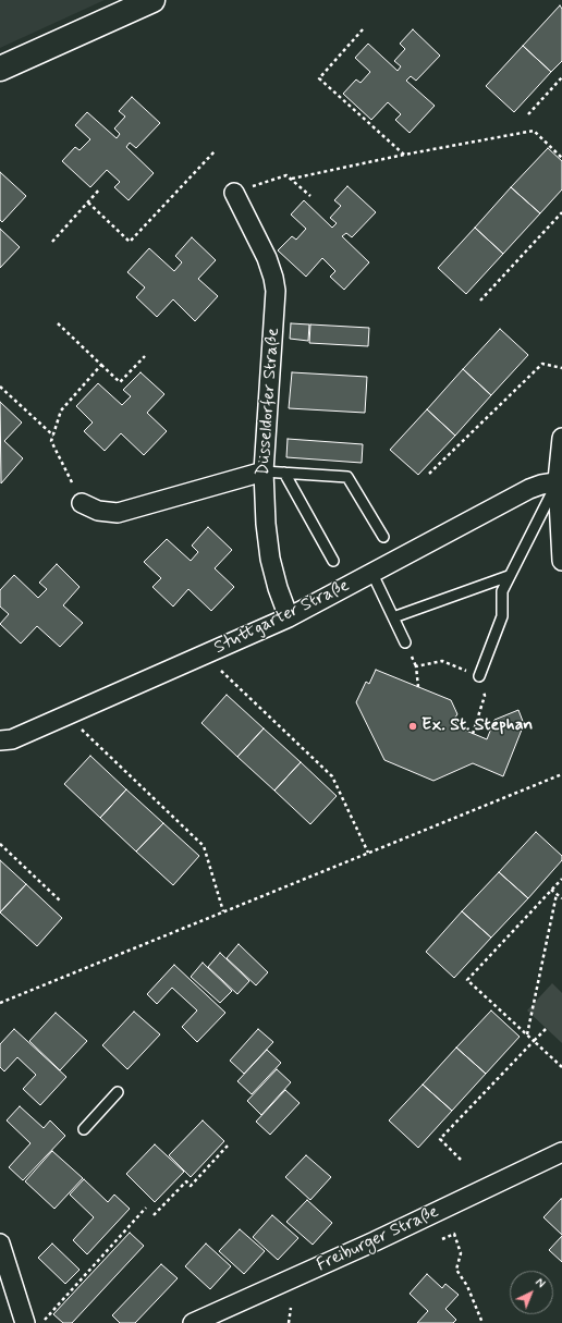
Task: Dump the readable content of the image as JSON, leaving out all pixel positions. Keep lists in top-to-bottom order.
{
  "streets": {
    "street": ["Düsseldorfer Straße", "Stuttgarter Straße", "Freiburger Straße"]
  },
  "crossings": [
    ["Düsseldorfer Straße", "Stuttgarter Straße"]
  ],
  "places": ["Ex. St. Stephan"],
  "north": "top right"
}
